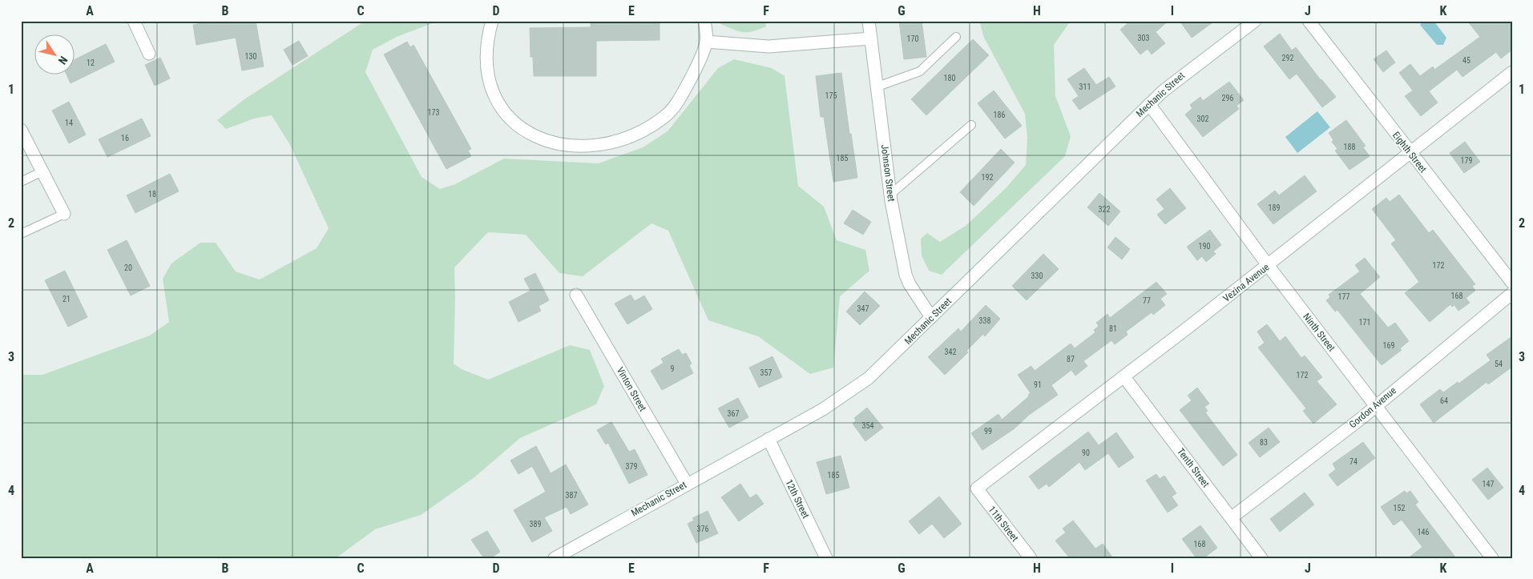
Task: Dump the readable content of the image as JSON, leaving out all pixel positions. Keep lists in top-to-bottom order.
{
  "streets": {
    "street": [
      "Mechanic Street",
      "Eighth Street",
      "Johnson Street",
      "Vezina Avenue",
      "Ninth Street",
      "Vinton Street",
      "Gordon Avenue",
      "Tenth Street",
      "12th Street",
      "11th Street"
    ]
  },
  "crossings": [
    ["Mechanic Street", "Johnson Street"],
    ["Mechanic Street", "Ninth Street"],
    ["Mechanic Street", "Vinton Street"],
    ["Mechanic Street", "12th Street"],
    ["Eighth Street", "Vezina Avenue"],
    ["Vezina Avenue", "Ninth Street"],
    ["Vezina Avenue", "Tenth Street"],
    ["Vezina Avenue", "11th Street"],
    ["Ninth Street", "Gordon Avenue"],
    ["Gordon Avenue", "Tenth Street"]
  ],
  "house_numbers": [
    "303",
    "170",
    "130",
    "292",
    "45",
    "12",
    "180",
    "311",
    "175",
    "296",
    "173",
    "186",
    "302",
    "14",
    "16",
    "188",
    "185",
    "179",
    "192",
    "18",
    "189",
    "322",
    "190",
    "172",
    "20",
    "330",
    "168",
    "177",
    "21",
    "77",
    "347",
    "338",
    "171",
    "81",
    "169",
    "342",
    "87",
    "54",
    "9",
    "357",
    "172",
    "91",
    "64",
    "367",
    "354",
    "99",
    "83",
    "90",
    "74",
    "379",
    "185",
    "147",
    "387",
    "152",
    "389",
    "376",
    "146",
    "168"
  ],
  "north": "bottom right",
  "grid": {
    "columns": [
      "A",
      "B",
      "C",
      "D",
      "E",
      "F",
      "G",
      "H",
      "I",
      "J",
      "K"
    ],
    "rows": [
      "1",
      "2",
      "3",
      "4"
    ]
  }
}
